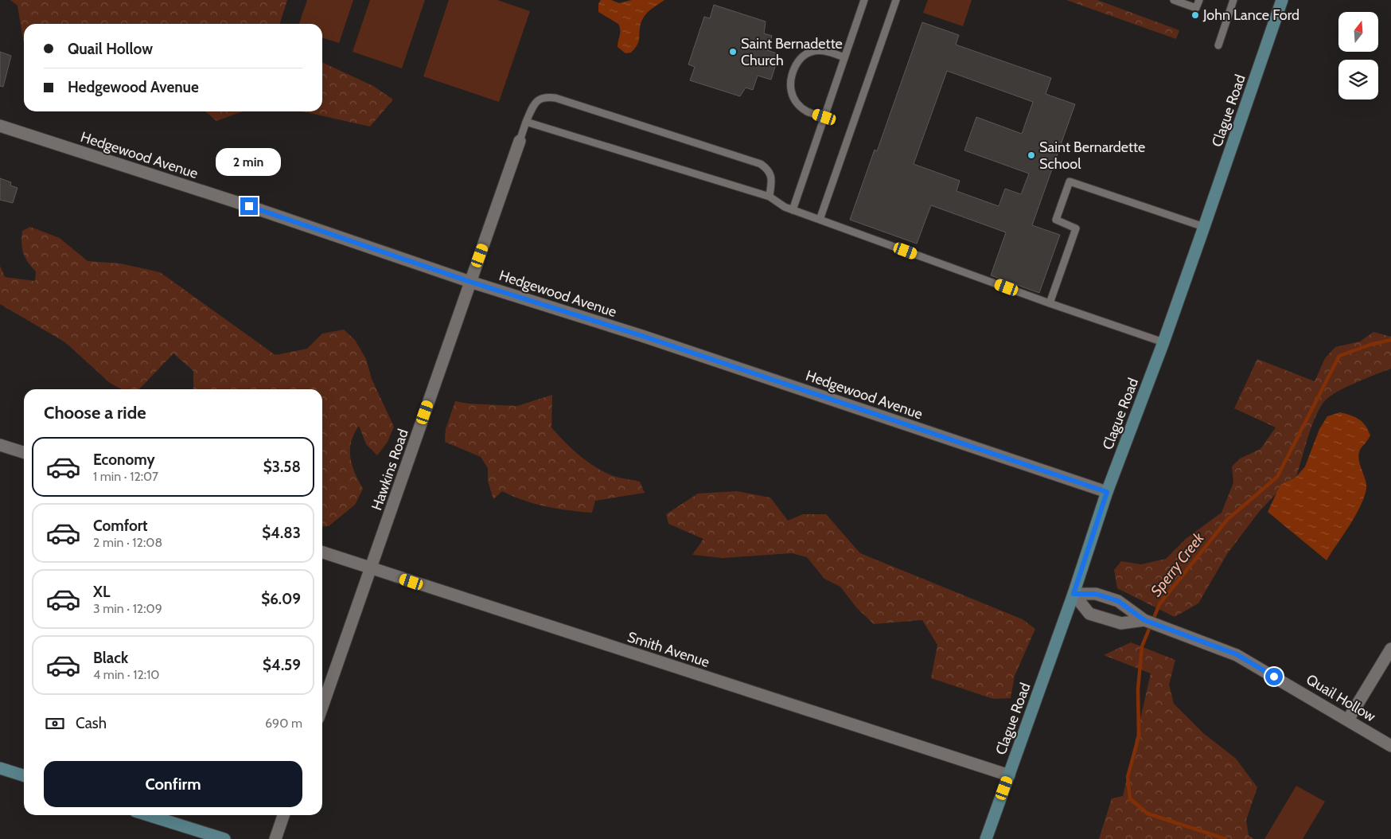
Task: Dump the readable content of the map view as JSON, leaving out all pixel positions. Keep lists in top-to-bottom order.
{
  "streets": {
    "main road": ["Clague Road"],
    "street": [
      "Hedgewood Avenue",
      "Hawkins Road",
      "Smith Avenue",
      "Quail Hollow"
    ]
  },
  "crossings": [
    ["Clague Road", "Hedgewood Avenue"],
    ["Clague Road", "Smith Avenue"],
    ["Clague Road", "Quail Hollow"],
    ["Hedgewood Avenue", "Hawkins Road"],
    ["Hawkins Road", "Smith Avenue"]
  ],
  "water": ["Sperry Creek"],
  "places": ["John Lance Ford", "Saint Bernadette Church", "Saint Bernardette School"],
  "north": "top",
  "page": {
    "banner": ["Quail Hollow", "Hedgewood Avenue"],
    "bubble": "2 min",
    "heading": "Choose a ride",
    "list": [
      {
        "name": "Economy",
        "note": "1 min · 12:07",
        "value": "$3.58"
      },
      {
        "name": "Comfort",
        "note": "2 min · 12:08",
        "value": "$4.83"
      },
      {
        "name": "XL",
        "note": "3 min · 12:09",
        "value": "$6.09"
      },
      {
        "name": "Black",
        "note": "4 min · 12:10",
        "value": "$4.59"
      }
    ],
    "pay": ["Cash", "690 m"],
    "buttons": "Confirm"
  }
}
